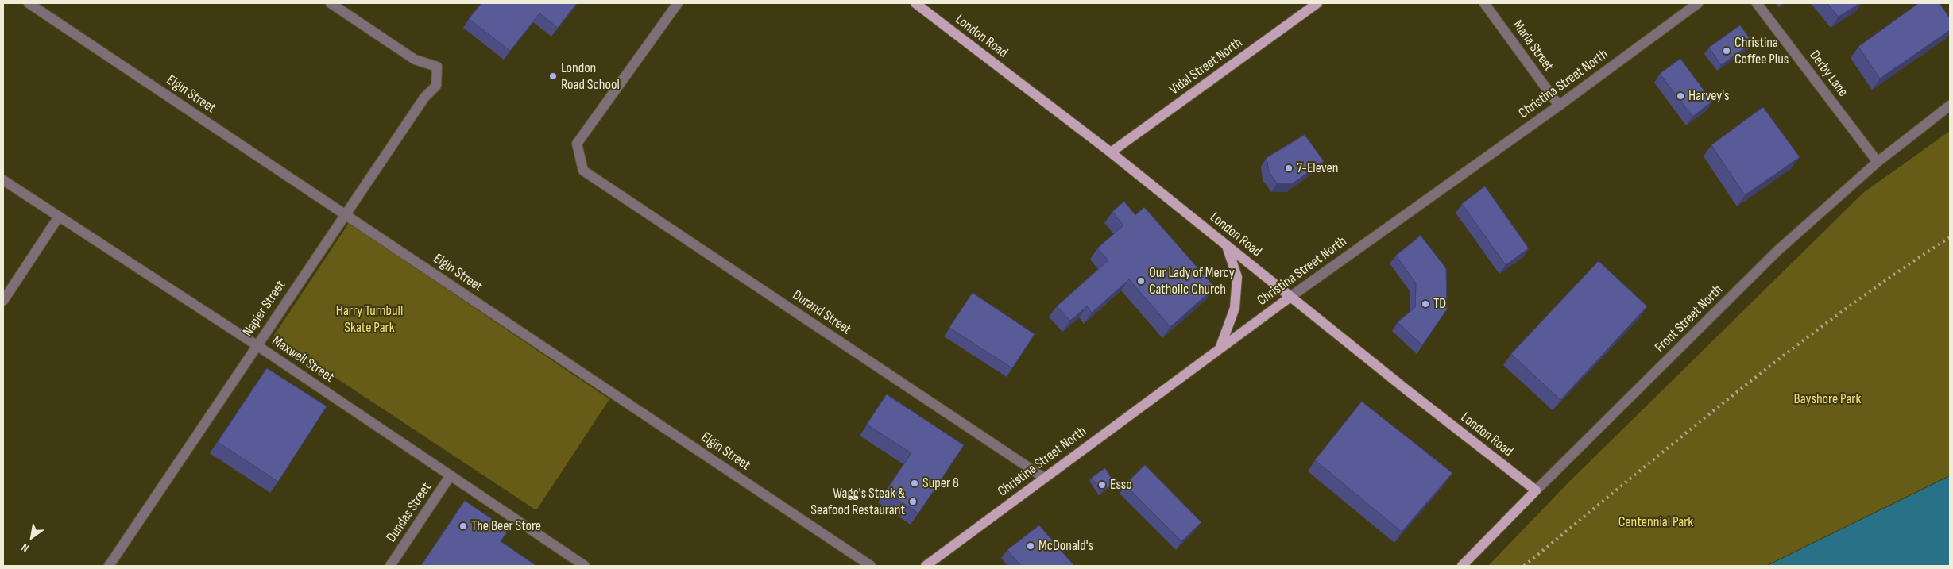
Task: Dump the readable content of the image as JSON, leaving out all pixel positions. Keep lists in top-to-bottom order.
{
  "streets": {
    "main road": [
      "London Road",
      "Vidal Street North",
      "Christina Street North",
      "Front Street North"
    ],
    "street": [
      "Maria Street",
      "Derby Lane",
      "Elgin Street",
      "Napier Street",
      "Durand Street",
      "Maxwell Street",
      "Dundas Street"
    ]
  },
  "crossings": [
    ["London Road", "Vidal Street North"],
    ["London Road", "Christina Street North"],
    ["London Road", "Front Street North"],
    ["Maria Street", "Christina Street North"],
    ["Derby Lane", "Front Street North"],
    ["Christina Street North", "Durand Street"],
    ["Elgin Street", "Napier Street"],
    ["Napier Street", "Maxwell Street"],
    ["Maxwell Street", "Dundas Street"]
  ],
  "parks": ["Harry Turnbull Skate Park", "Bayshore Park", "Centennial Park"],
  "places": [
    "Christina Coffee Plus",
    "London Road School",
    "Harvey's",
    "7-Eleven",
    "Our Lady of Mercy Catholic Church",
    "TD",
    "Super 8",
    "Esso",
    "Wagg's Steak & Seafood Restaurant",
    "The Beer Store",
    "McDonald's"
  ],
  "north": "bottom left"
}
